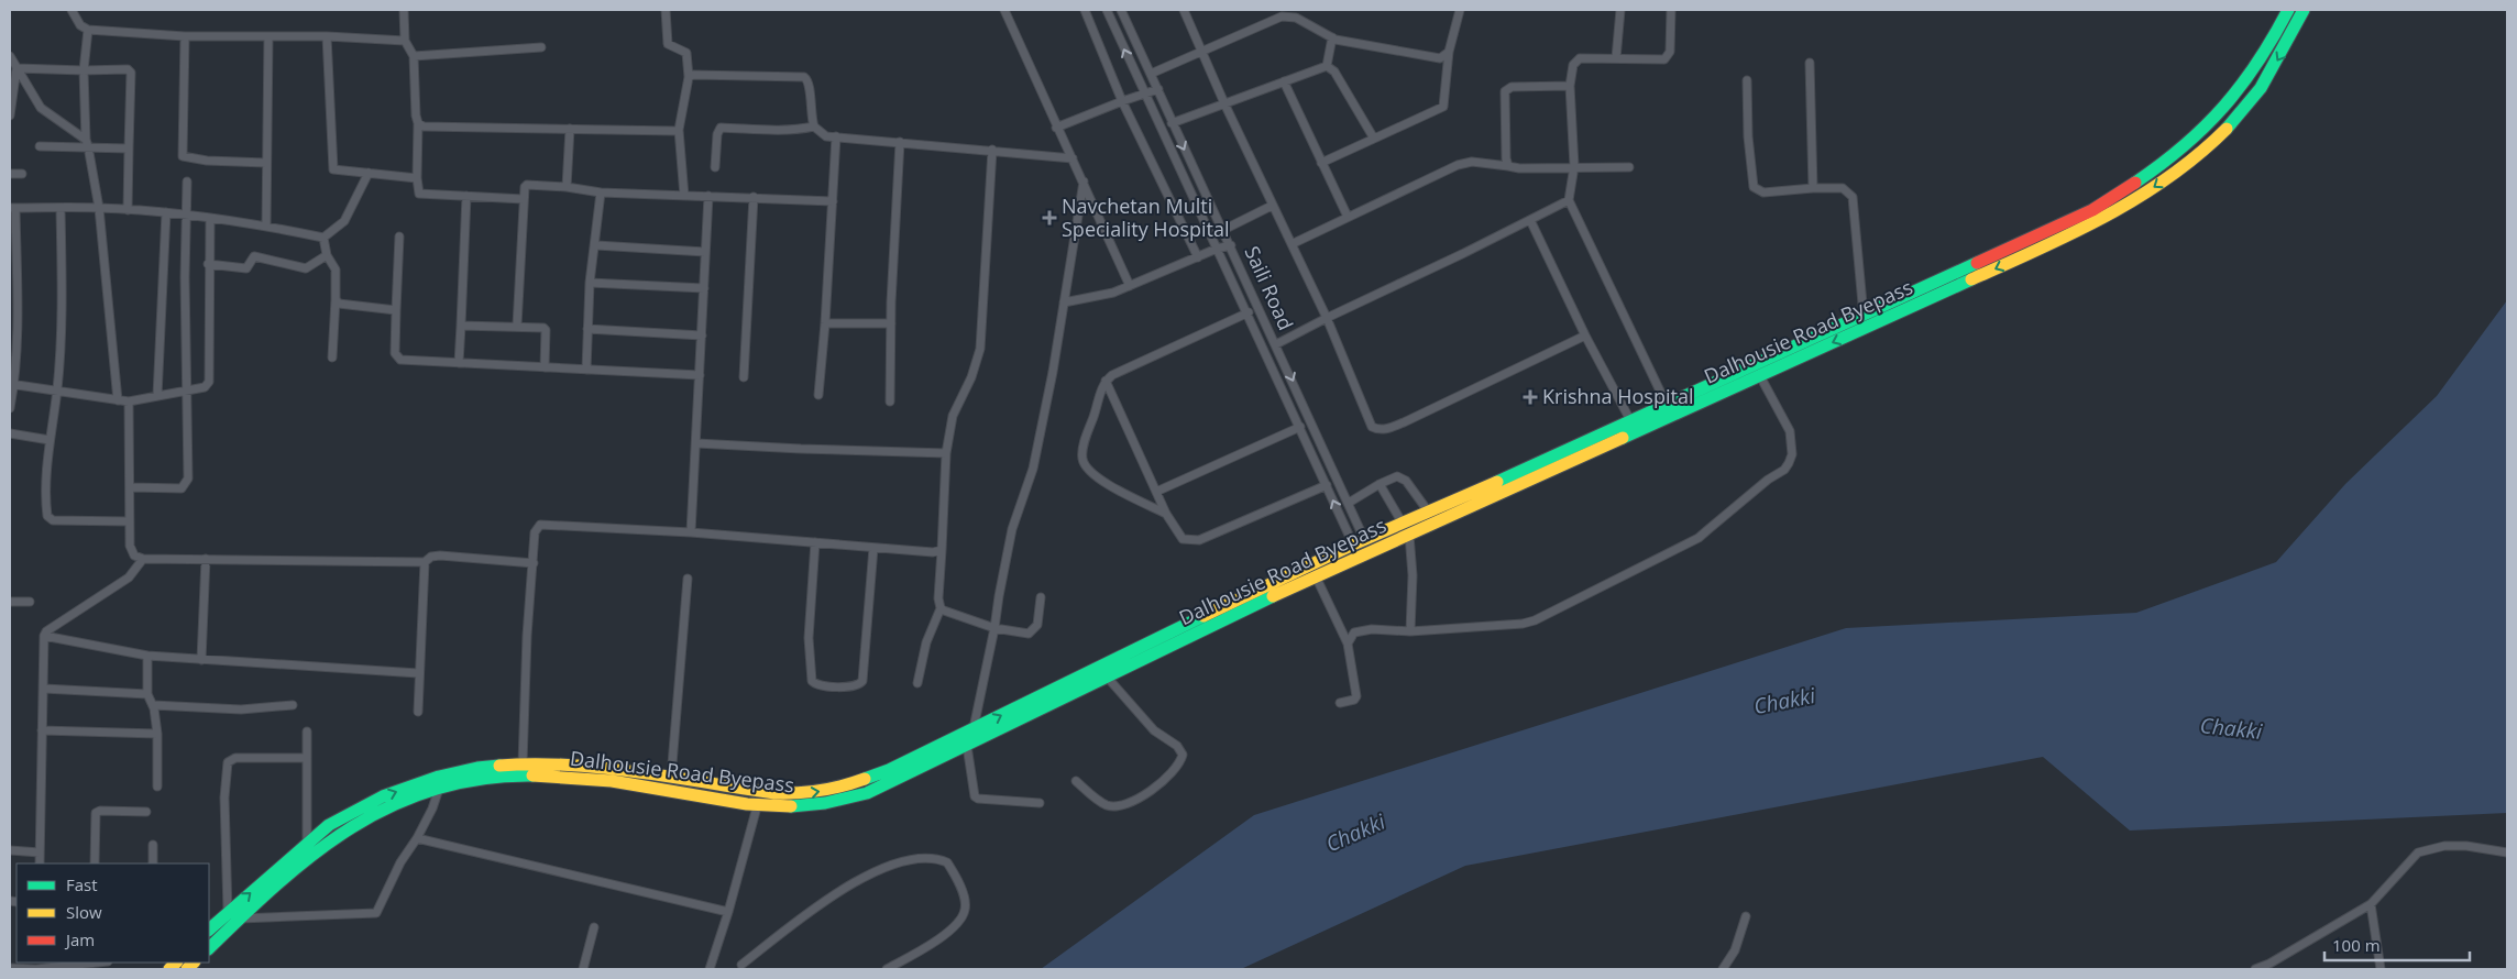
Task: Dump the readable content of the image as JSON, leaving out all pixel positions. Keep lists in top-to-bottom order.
{
  "streets": {
    "highway": ["Dalhousie Road Byepass"],
    "street": ["Saili Road"]
  },
  "crossings": [
    ["Saili Road", "Dalhousie Road Byepass"]
  ],
  "water": ["Chakki"],
  "places": {
    "health": ["Navchetan Multi Speciality Hospital", "Krishna Hospital"]
  },
  "legend": ["Fast", "Slow", "Jam"],
  "scale_bar": "100 m"
}
